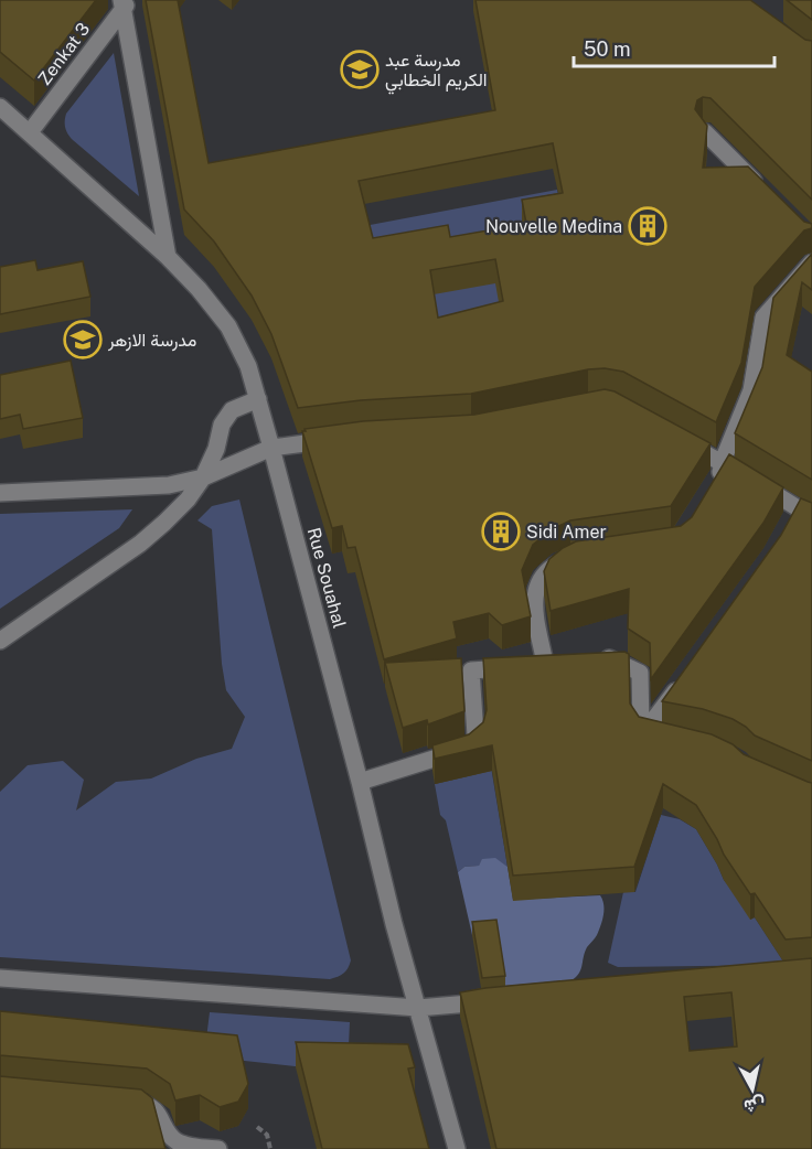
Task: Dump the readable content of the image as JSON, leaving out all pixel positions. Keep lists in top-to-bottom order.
{
  "streets": {
    "street": ["Zenkat 3", "Rue Souahal"]
  },
  "crossings": [
    ["Zenkat 3", "Rue Souahal"]
  ],
  "places": {
    "school or university": ["مدرسة عبد الكريم الخطابي", "مدرسة الازهر"],
    "building": ["Nouvelle Medina", "Sidi Amer"]
  },
  "scale_bar": "50 m",
  "north": "bottom"
}
